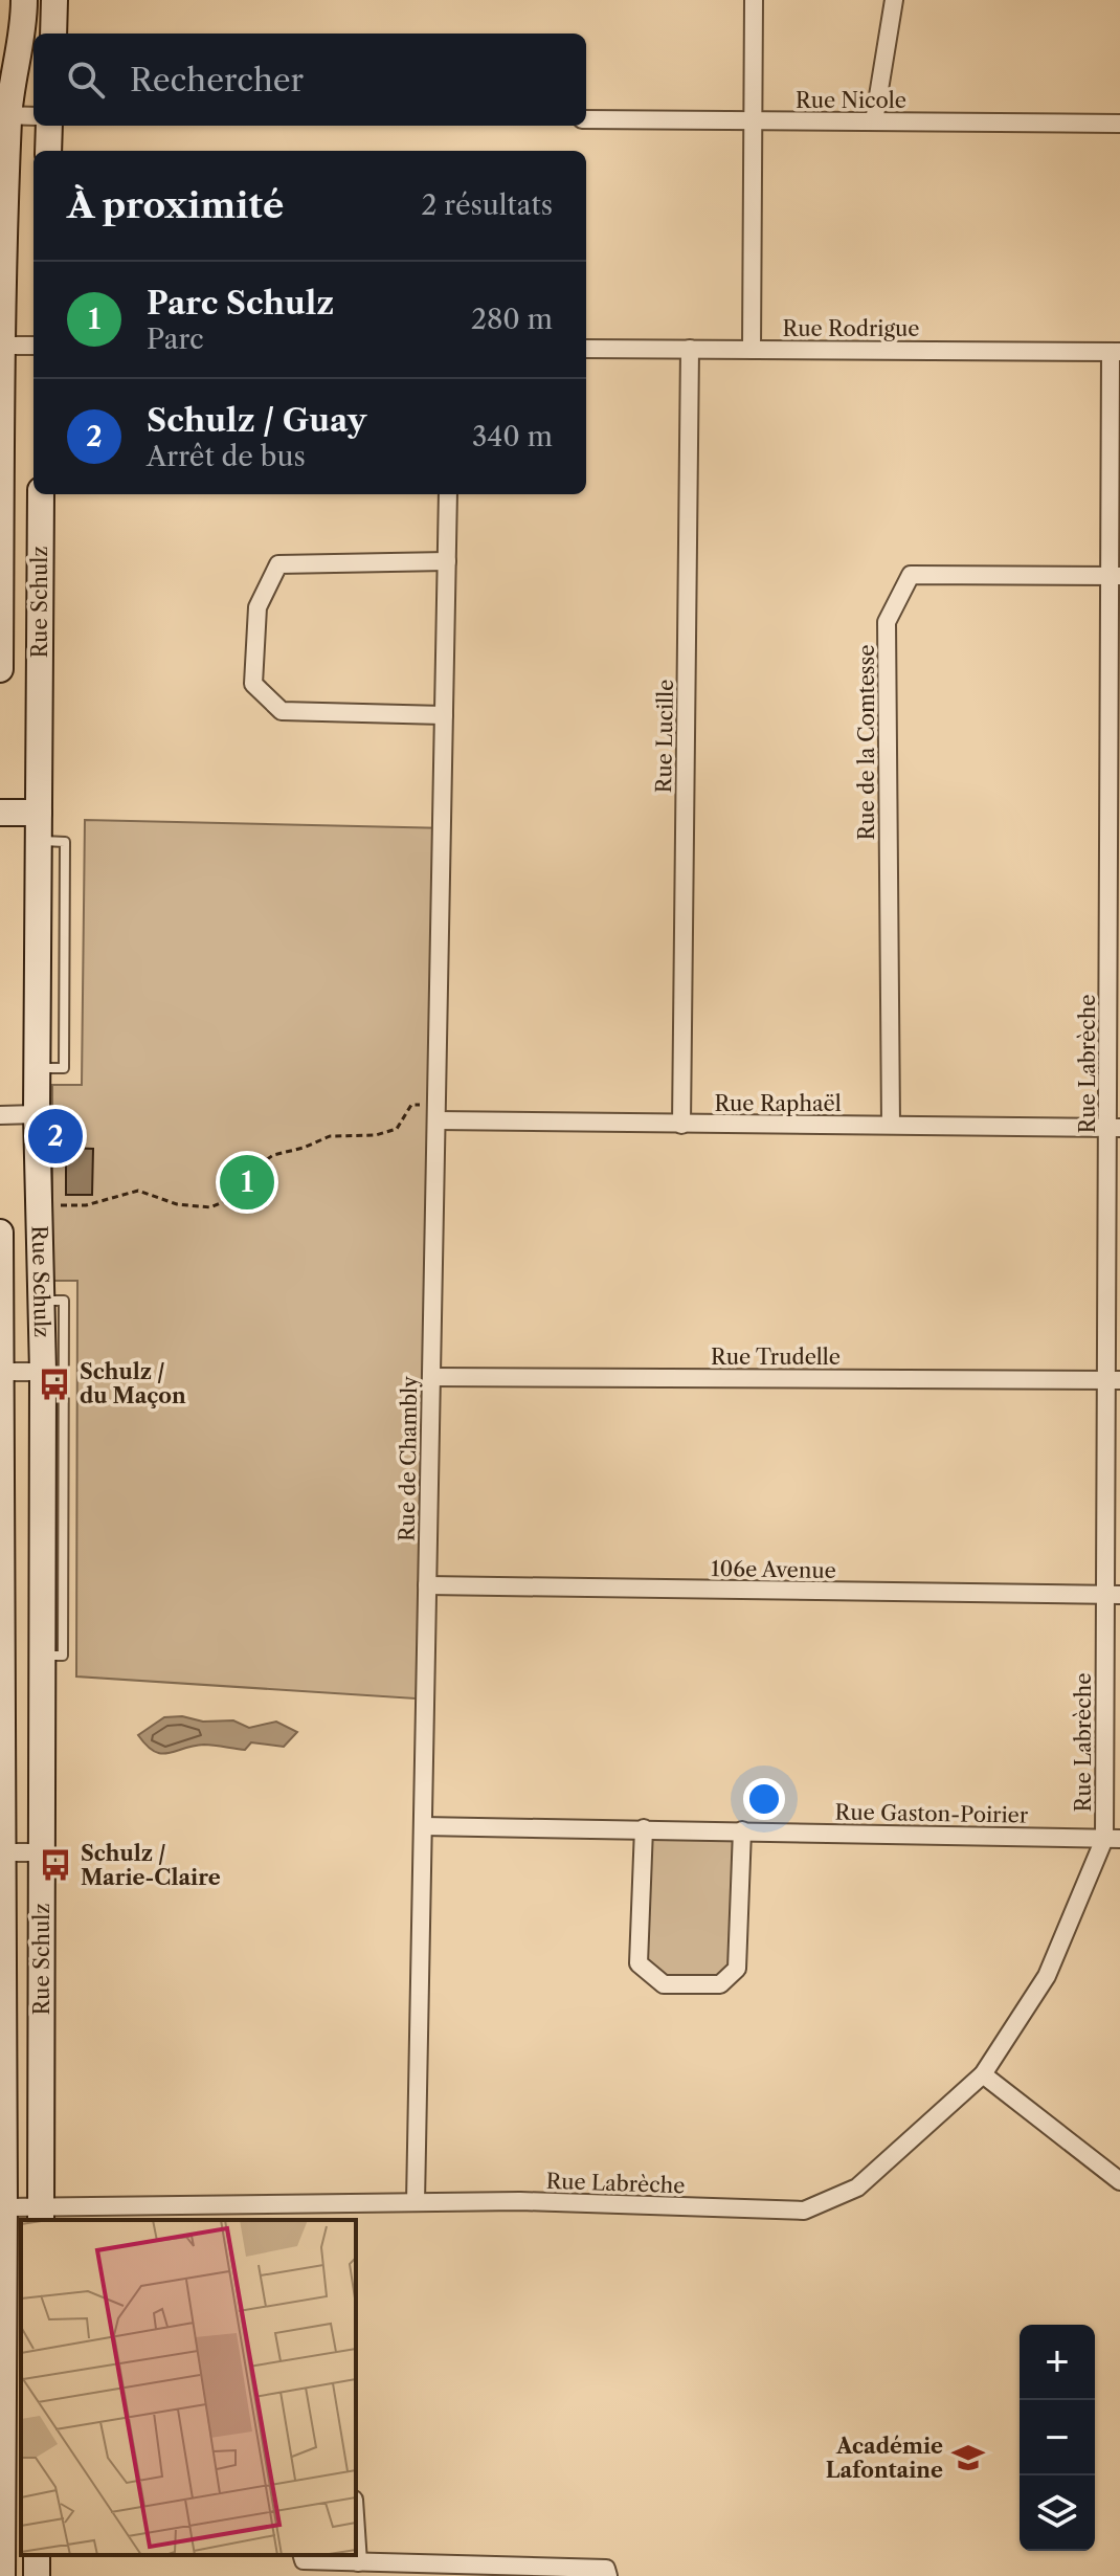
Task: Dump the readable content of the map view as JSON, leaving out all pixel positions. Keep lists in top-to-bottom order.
{
  "streets": {
    "street": [
      "Rue Nicole",
      "Rue Rodrigue",
      "Rue Schulz",
      "Rue Lucille",
      "Rue de la Comtesse",
      "Rue Labrèche",
      "Rue Raphaël",
      "Rue Trudelle",
      "Rue de Chambly",
      "106e Avenue",
      "Rue Gaston-Poirier"
    ]
  },
  "crossings": [
    ["Rue Rodrigue", "Rue Lucille"],
    ["Rue Rodrigue", "Rue Labrèche"],
    ["Rue Schulz", "Rue Labrèche"],
    ["Rue Lucille", "Rue Raphaël"],
    ["Rue de la Comtesse", "Rue Labrèche"],
    ["Rue de la Comtesse", "Rue Raphaël"],
    ["Rue Labrèche", "Rue Raphaël"],
    ["Rue Labrèche", "Rue Trudelle"],
    ["Rue Labrèche", "Rue de Chambly"],
    ["Rue Labrèche", "106e Avenue"],
    ["Rue Labrèche", "Rue Gaston-Poirier"],
    ["Rue Raphaël", "Rue de Chambly"],
    ["Rue Trudelle", "Rue de Chambly"],
    ["Rue de Chambly", "106e Avenue"],
    ["Rue de Chambly", "Rue Gaston-Poirier"]
  ],
  "places": {
    "bus stop": ["Schulz / du Maçon", "Schulz / Marie-Claire"],
    "school or university": ["Académie Lafontaine"]
  },
  "page": {
    "search": "Rechercher",
    "heading": ["À proximité", "2 résultats"],
    "list": [
      {
        "mark": "1",
        "name": "Parc Schulz",
        "note": "Parc",
        "value": "280 m"
      },
      {
        "mark": "2",
        "name": "Schulz / Guay",
        "note": "Arrêt de bus",
        "value": "340 m"
      }
    ],
    "pins": ["2", "1"],
    "map_buttons": ["+", "−"]
  }
}
